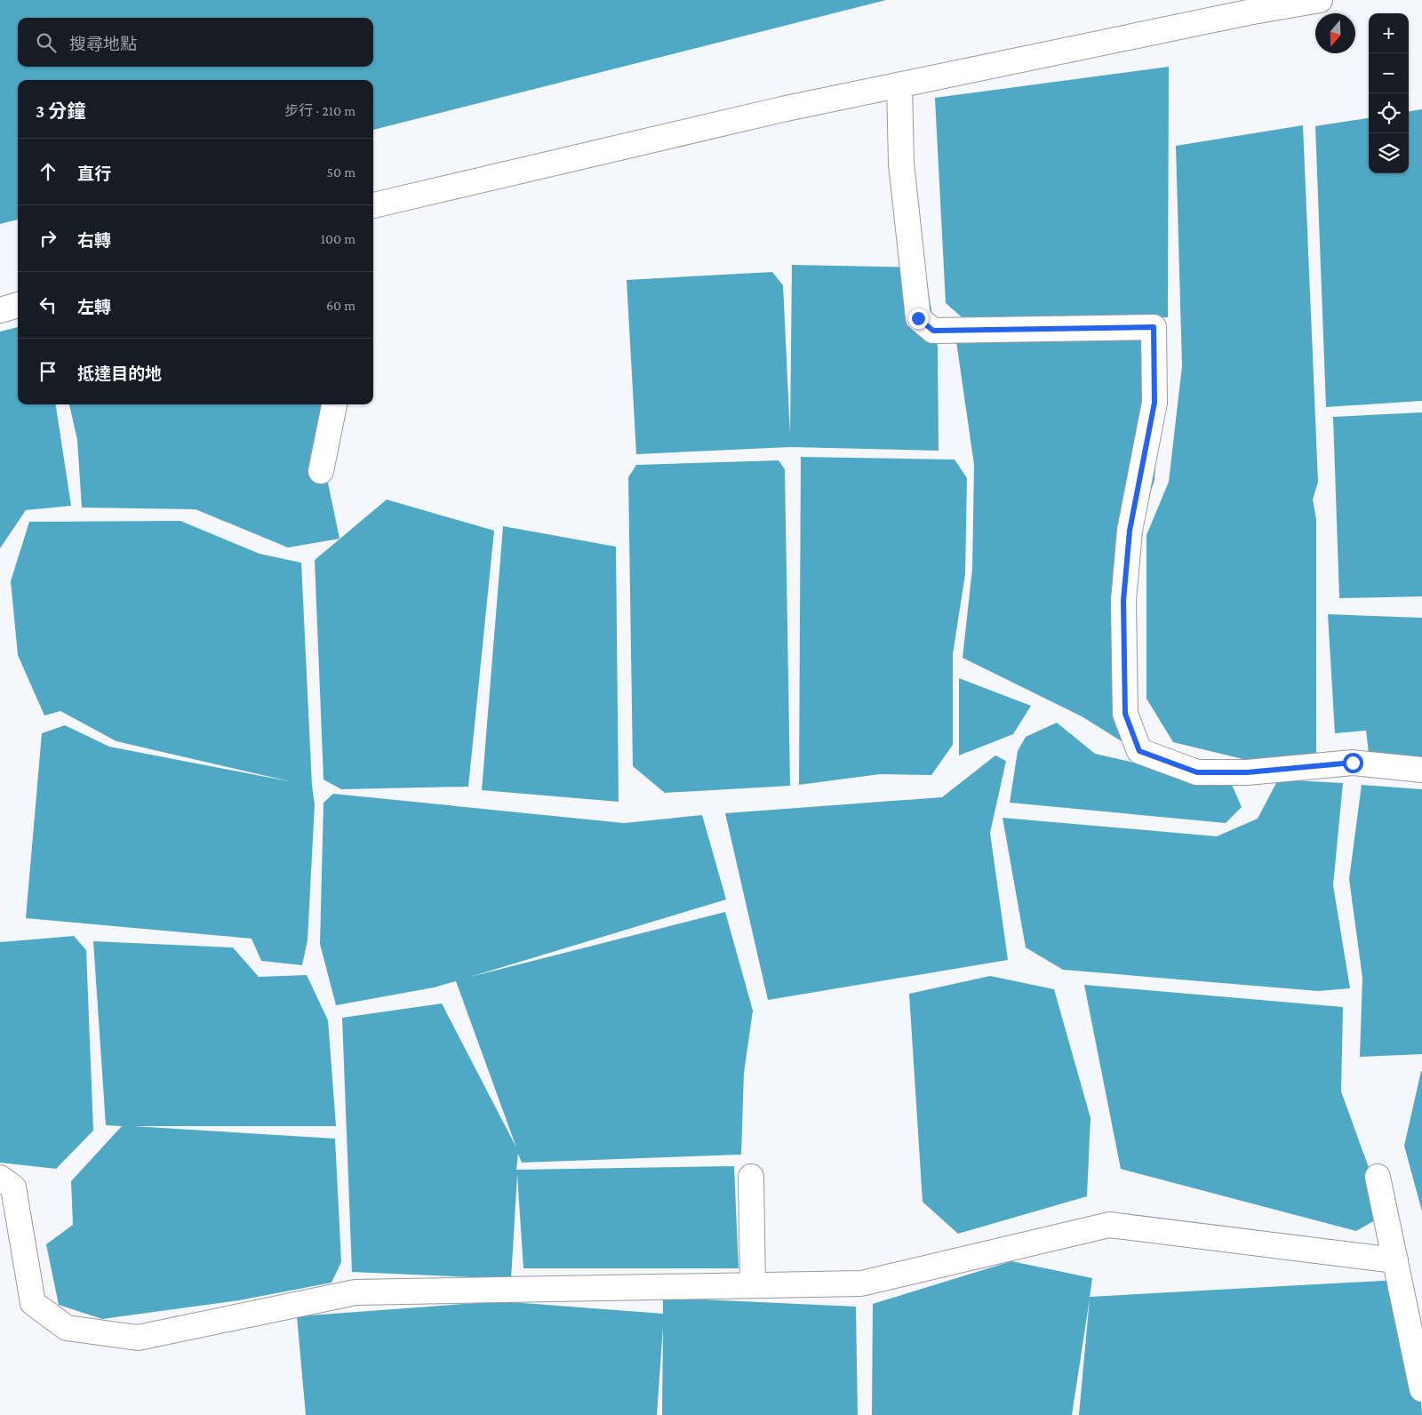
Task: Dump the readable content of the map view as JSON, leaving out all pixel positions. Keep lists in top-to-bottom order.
{
  "north": "bottom",
  "page": {
    "map_buttons": ["+", "−"],
    "search": "搜尋地點",
    "heading": ["3 分鐘", "步行 · 210 m"],
    "list": [
      ["直行", "50 m"],
      ["右轉", "100 m"],
      ["左轉", "60 m"],
      "抵達目的地"
    ]
  }
}
